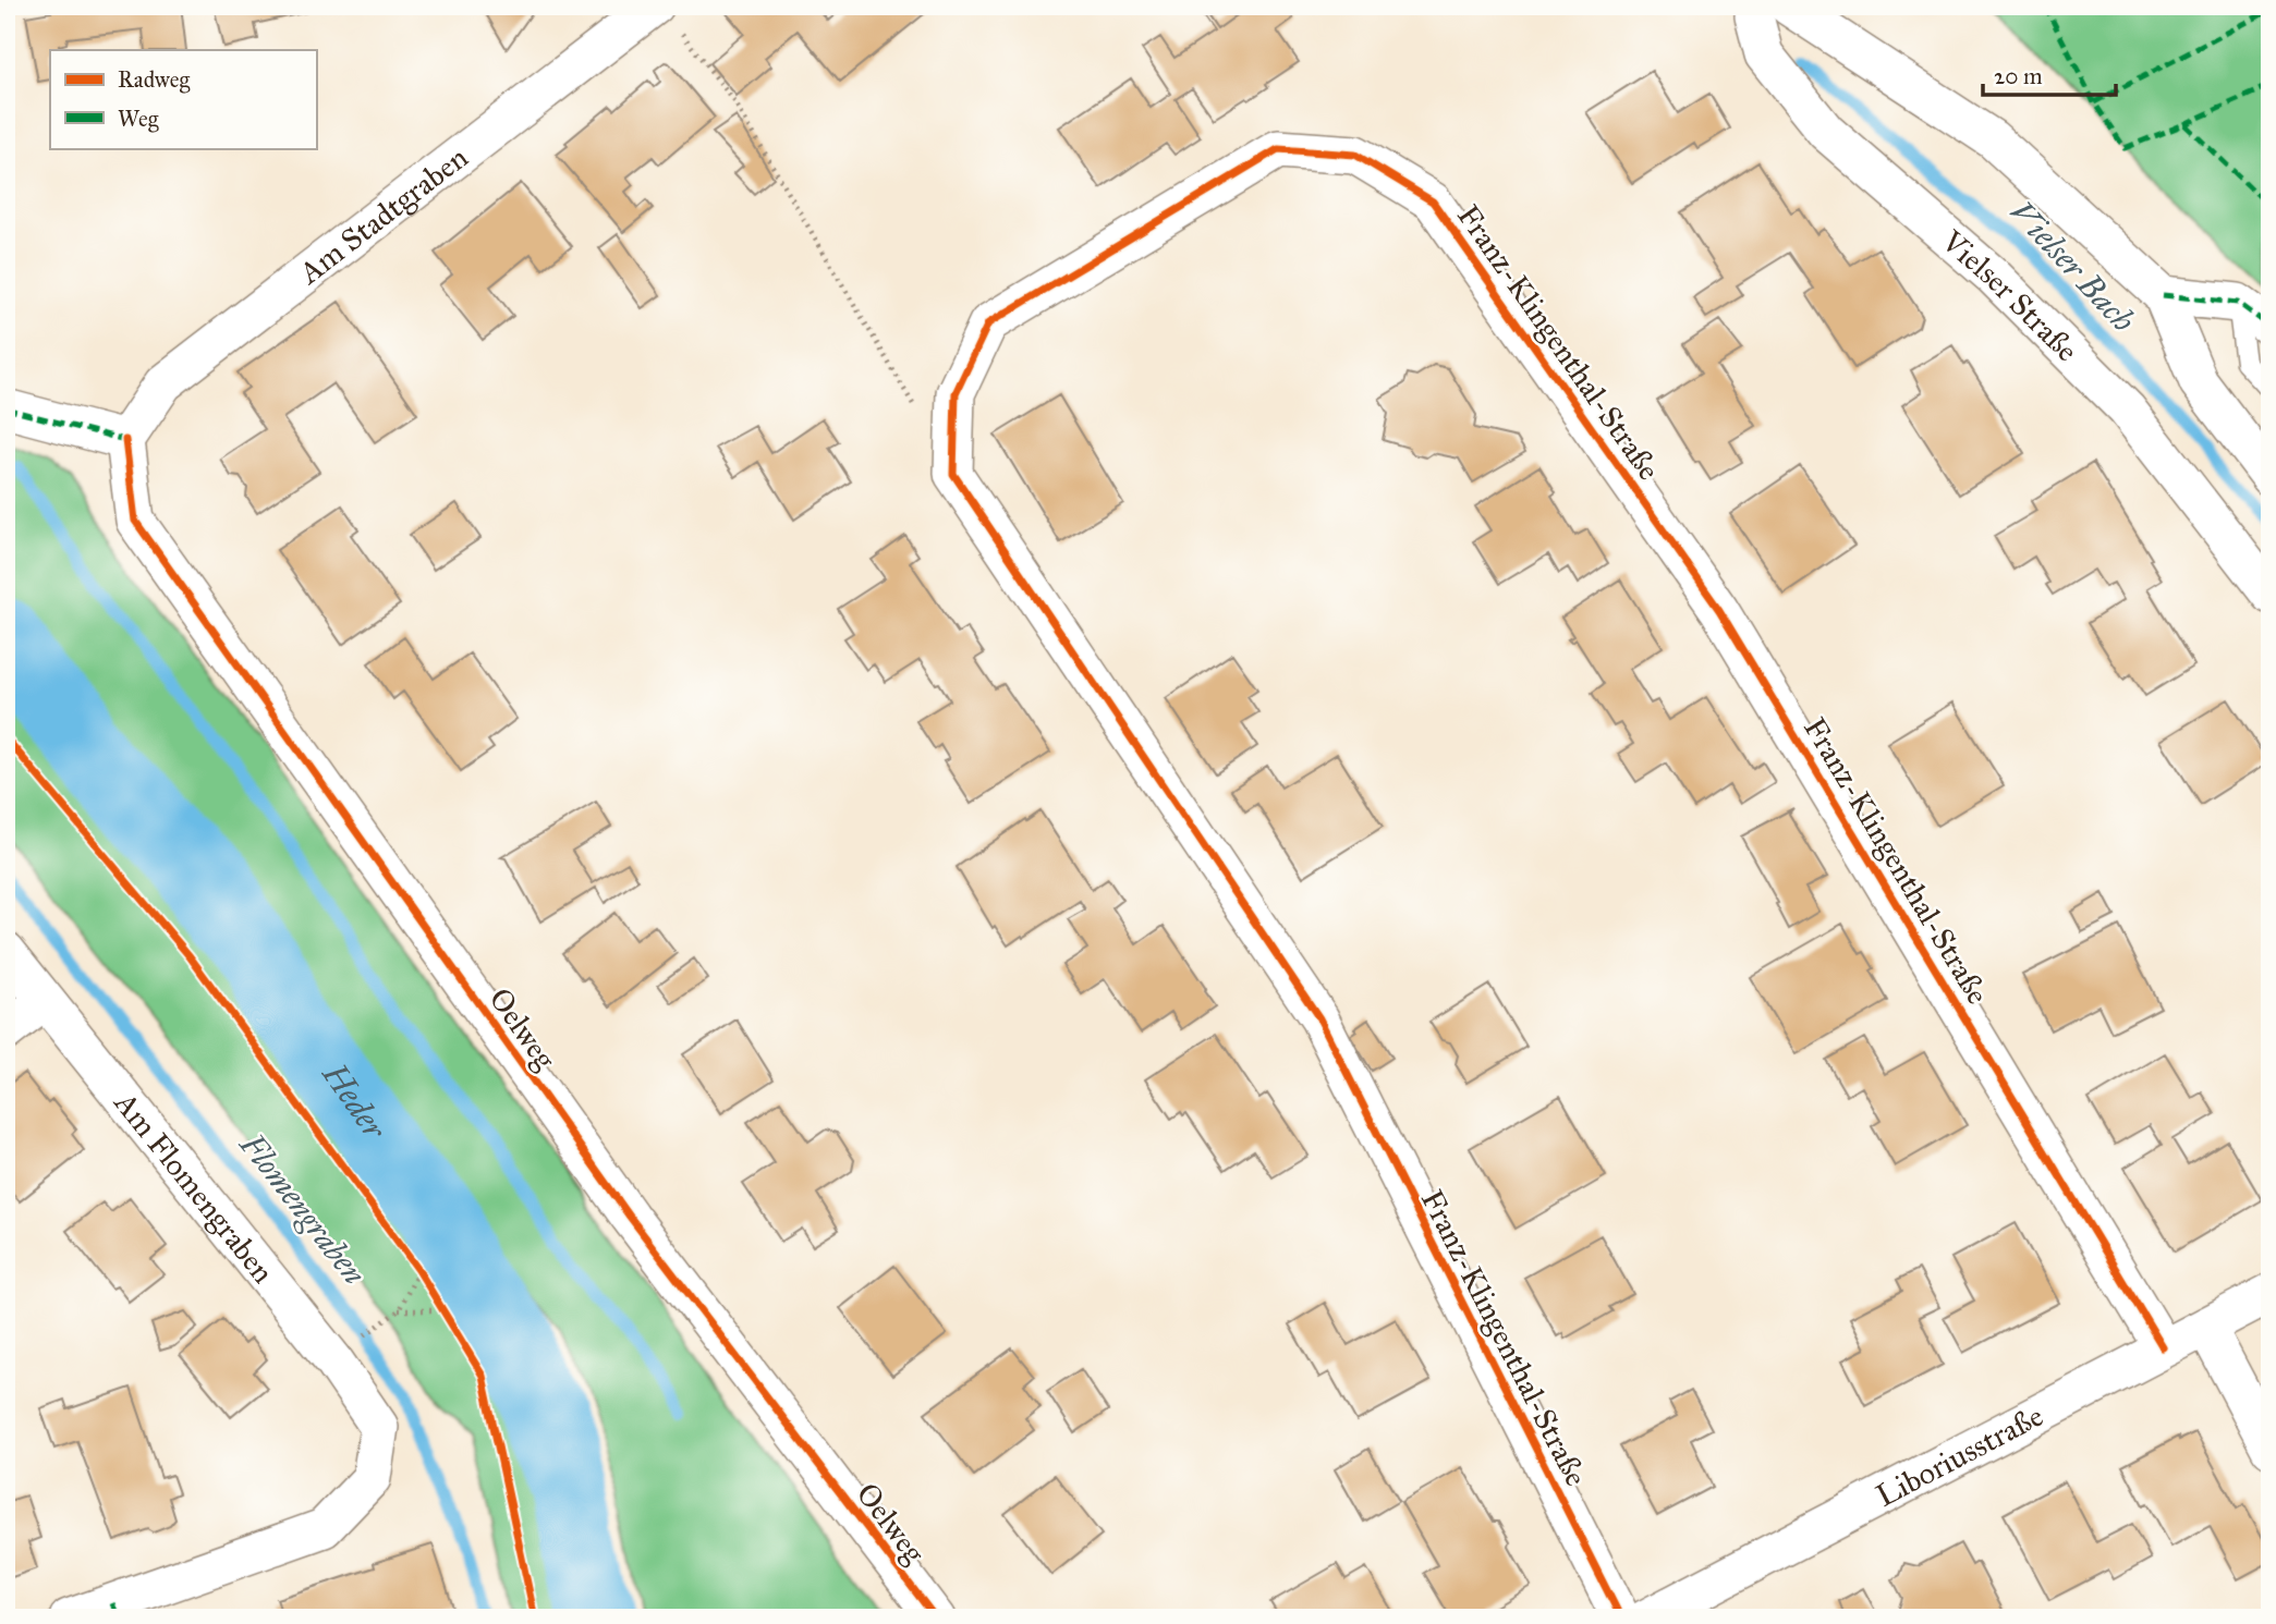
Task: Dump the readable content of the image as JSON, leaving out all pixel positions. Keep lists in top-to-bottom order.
{
  "streets": {
    "street": [
      "Am Stadtgraben",
      "Vielser Straße",
      "Franz-Klingenthal-Straße",
      "Oelweg",
      "Am Flomengraben",
      "Liboriusstraße"
    ]
  },
  "crossings": [
    ["Am Stadtgraben", "Oelweg"],
    ["Franz-Klingenthal-Straße", "Liboriusstraße"]
  ],
  "water": ["Vielser Bach", "Heder", "Flomengraben"],
  "legend": ["Radweg", "Weg"],
  "scale_bar": "20 m"
}
